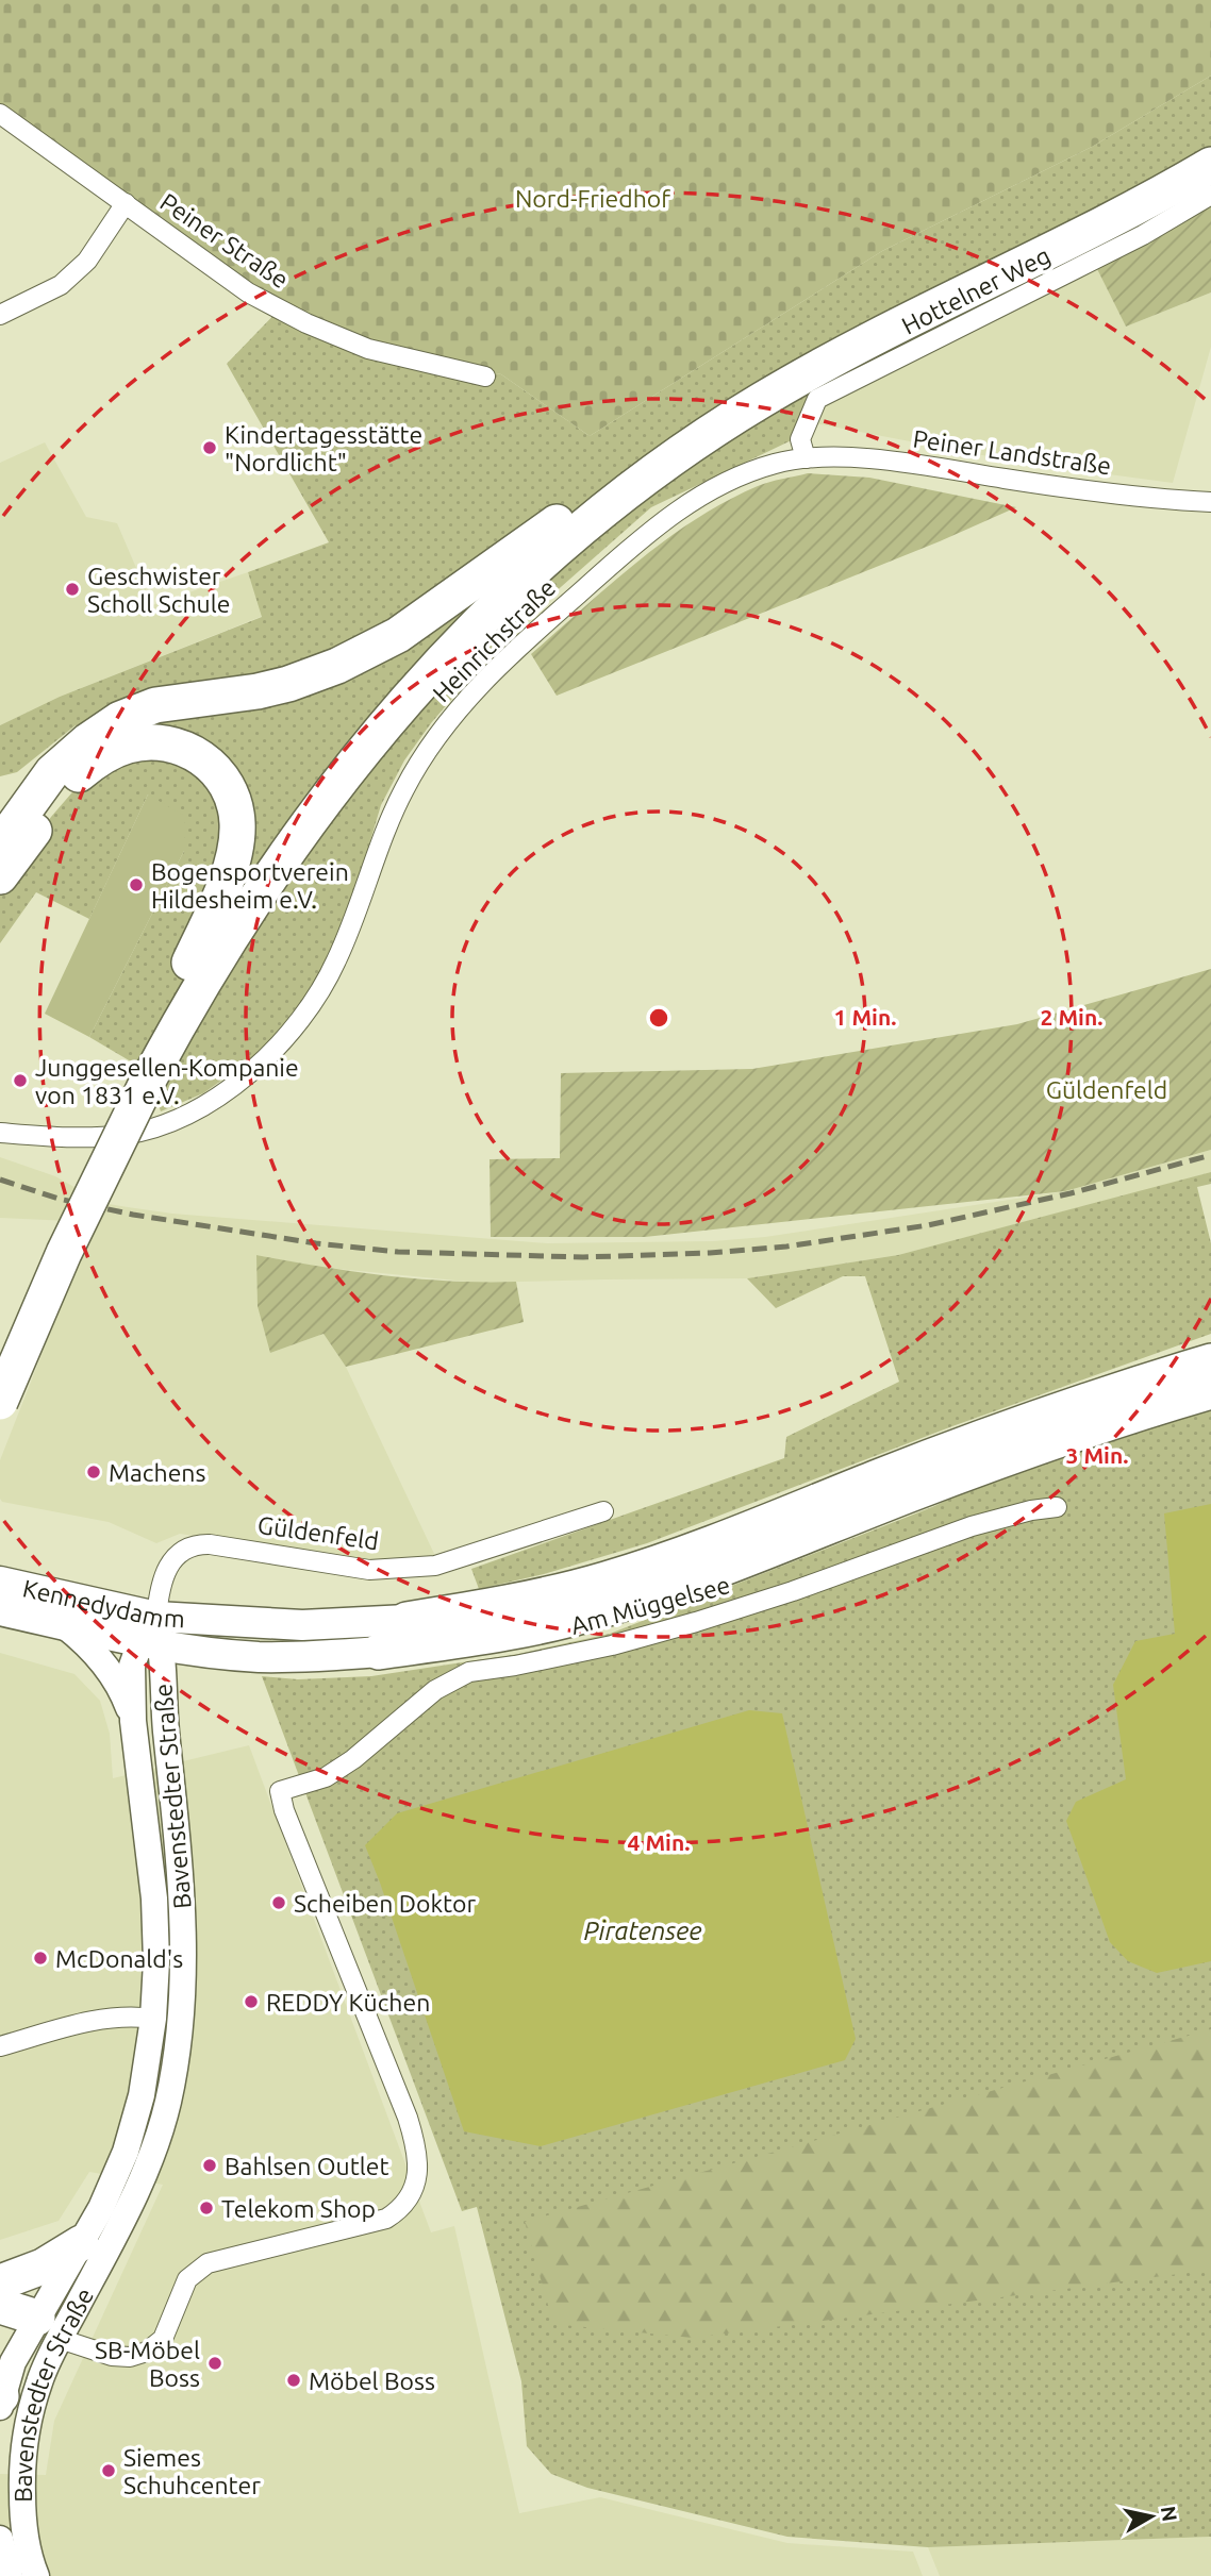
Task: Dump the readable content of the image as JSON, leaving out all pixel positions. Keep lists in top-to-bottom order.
{
  "streets": {
    "main road": ["Kennedydamm"],
    "street": [
      "Peiner Straße",
      "Hottelner Weg",
      "Peiner Landstraße",
      "Heinrichstraße",
      "Güldenfeld",
      "Am Müggelsee",
      "Bavenstedter Straße"
    ]
  },
  "crossings": [
    ["Hottelner Weg", "Peiner Landstraße"],
    ["Hottelner Weg", "Heinrichstraße"],
    ["Peiner Landstraße", "Heinrichstraße"],
    ["Güldenfeld", "Kennedydamm"],
    ["Güldenfeld", "Bavenstedter Straße"],
    ["Kennedydamm", "Bavenstedter Straße"],
    ["Am Müggelsee", "Bavenstedter Straße"]
  ],
  "water": ["Piratensee"],
  "parks": ["Nord-Friedhof", "Güldenfeld"],
  "places": [
    "Kindertagesstätte \"Nordlicht\"",
    "Geschwister Scholl Schule",
    "Bogensportverein Hildesheim e.V.",
    "Junggesellen-Kompanie von 1831 e.V.",
    "Machens",
    "Scheiben Doktor",
    "McDonald's",
    "REDDY Küchen",
    "Bahlsen Outlet",
    "Telekom Shop",
    "SB-Möbel Boss",
    "Möbel Boss",
    "Siemes Schuhcenter"
  ],
  "north": "right",
  "rings": [
    "1 Min.",
    "2 Min.",
    "3 Min.",
    "4 Min."
  ]
}
